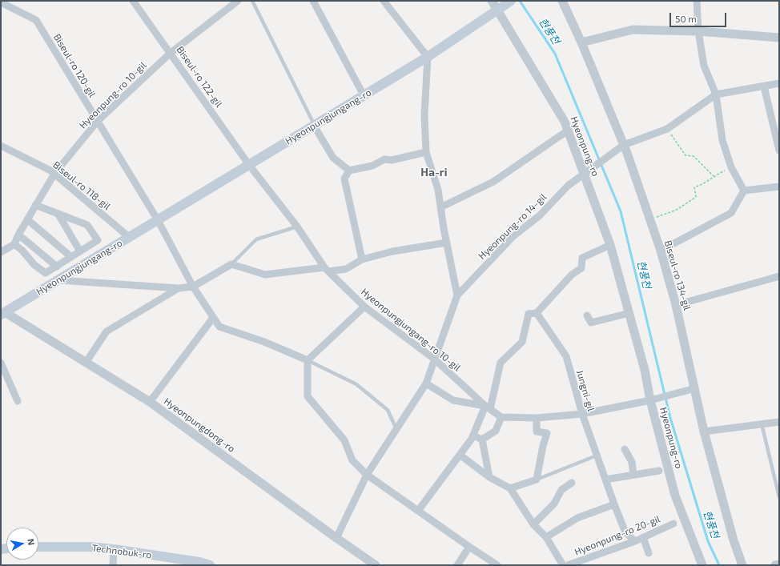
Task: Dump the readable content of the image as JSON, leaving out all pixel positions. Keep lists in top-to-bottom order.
{
  "streets": {
    "main road": ["Hyeonpungjungang-ro", "Technobuk-ro"],
    "street": [
      "Biseul-ro 120-gil",
      "Biseul-ro 122-gil",
      "Hyeonpung-ro 10-gil",
      "Hyeonpung-ro",
      "Biseul-ro 118-gil",
      "Hyeonpung-ro 14-gil",
      "Biseul-ro 134-gil",
      "Hyeonpungjungang-ro 10-gil",
      "Jungni-gil",
      "Hyeonpungdong-ro",
      "Hyeonpung-ro 20-gil"
    ]
  },
  "crossings": [
    ["Biseul-ro 120-gil", "Hyeonpung-ro 10-gil"],
    ["Biseul-ro 120-gil", "Hyeonpungjungang-ro"],
    ["Biseul-ro 122-gil", "Hyeonpung-ro 10-gil"],
    ["Biseul-ro 122-gil", "Hyeonpungjungang-ro"],
    ["Biseul-ro 122-gil", "Hyeonpungjungang-ro 10-gil"],
    ["Hyeonpung-ro 10-gil", "Biseul-ro 118-gil"],
    ["Hyeonpungjungang-ro", "Hyeonpung-ro"],
    ["Hyeonpungjungang-ro", "Biseul-ro 118-gil"],
    ["Hyeonpungjungang-ro", "Hyeonpungjungang-ro 10-gil"],
    ["Hyeonpungjungang-ro", "Hyeonpungdong-ro"],
    ["Hyeonpung-ro", "Hyeonpung-ro 14-gil"],
    ["Hyeonpung-ro 14-gil", "Biseul-ro 134-gil"],
    ["Jungni-gil", "Hyeonpung-ro 20-gil"]
  ],
  "districts": ["Ha-ri"],
  "water": ["현풍천"],
  "scale_bar": "50 m",
  "north": "right"
}
